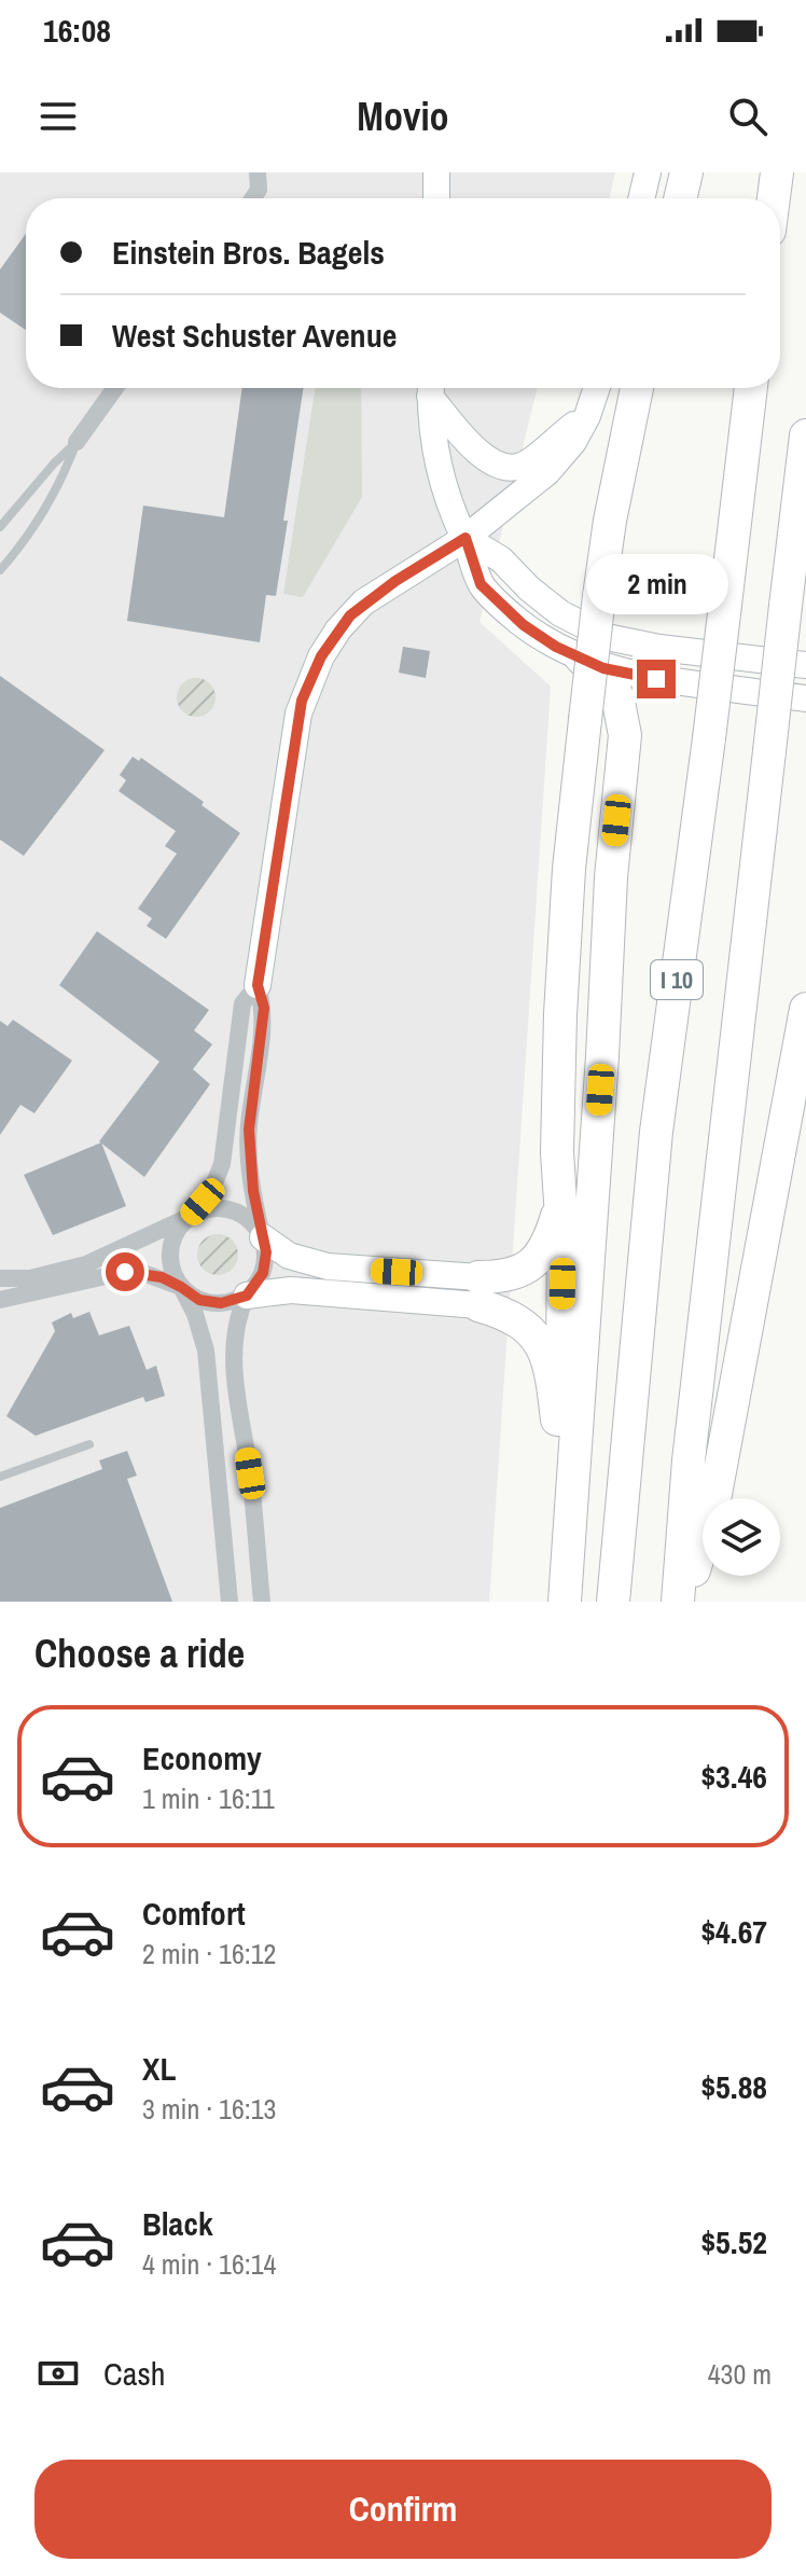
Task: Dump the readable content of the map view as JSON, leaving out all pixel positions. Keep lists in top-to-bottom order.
{
  "streets": {
    "highway": ["I 10"]
  },
  "page": {
    "status": "16:08",
    "header": "Movio",
    "banner": ["Einstein Bros. Bagels", "West Schuster Avenue"],
    "bubble": "2 min",
    "heading": "Choose a ride",
    "list": [
      {
        "name": "Economy",
        "note": "1 min · 16:11",
        "value": "$3.46"
      },
      {
        "name": "Comfort",
        "note": "2 min · 16:12",
        "value": "$4.67"
      },
      {
        "name": "XL",
        "note": "3 min · 16:13",
        "value": "$5.88"
      },
      {
        "name": "Black",
        "note": "4 min · 16:14",
        "value": "$5.52"
      }
    ],
    "pay": ["Cash", "430 m"],
    "buttons": "Confirm"
  }
}
